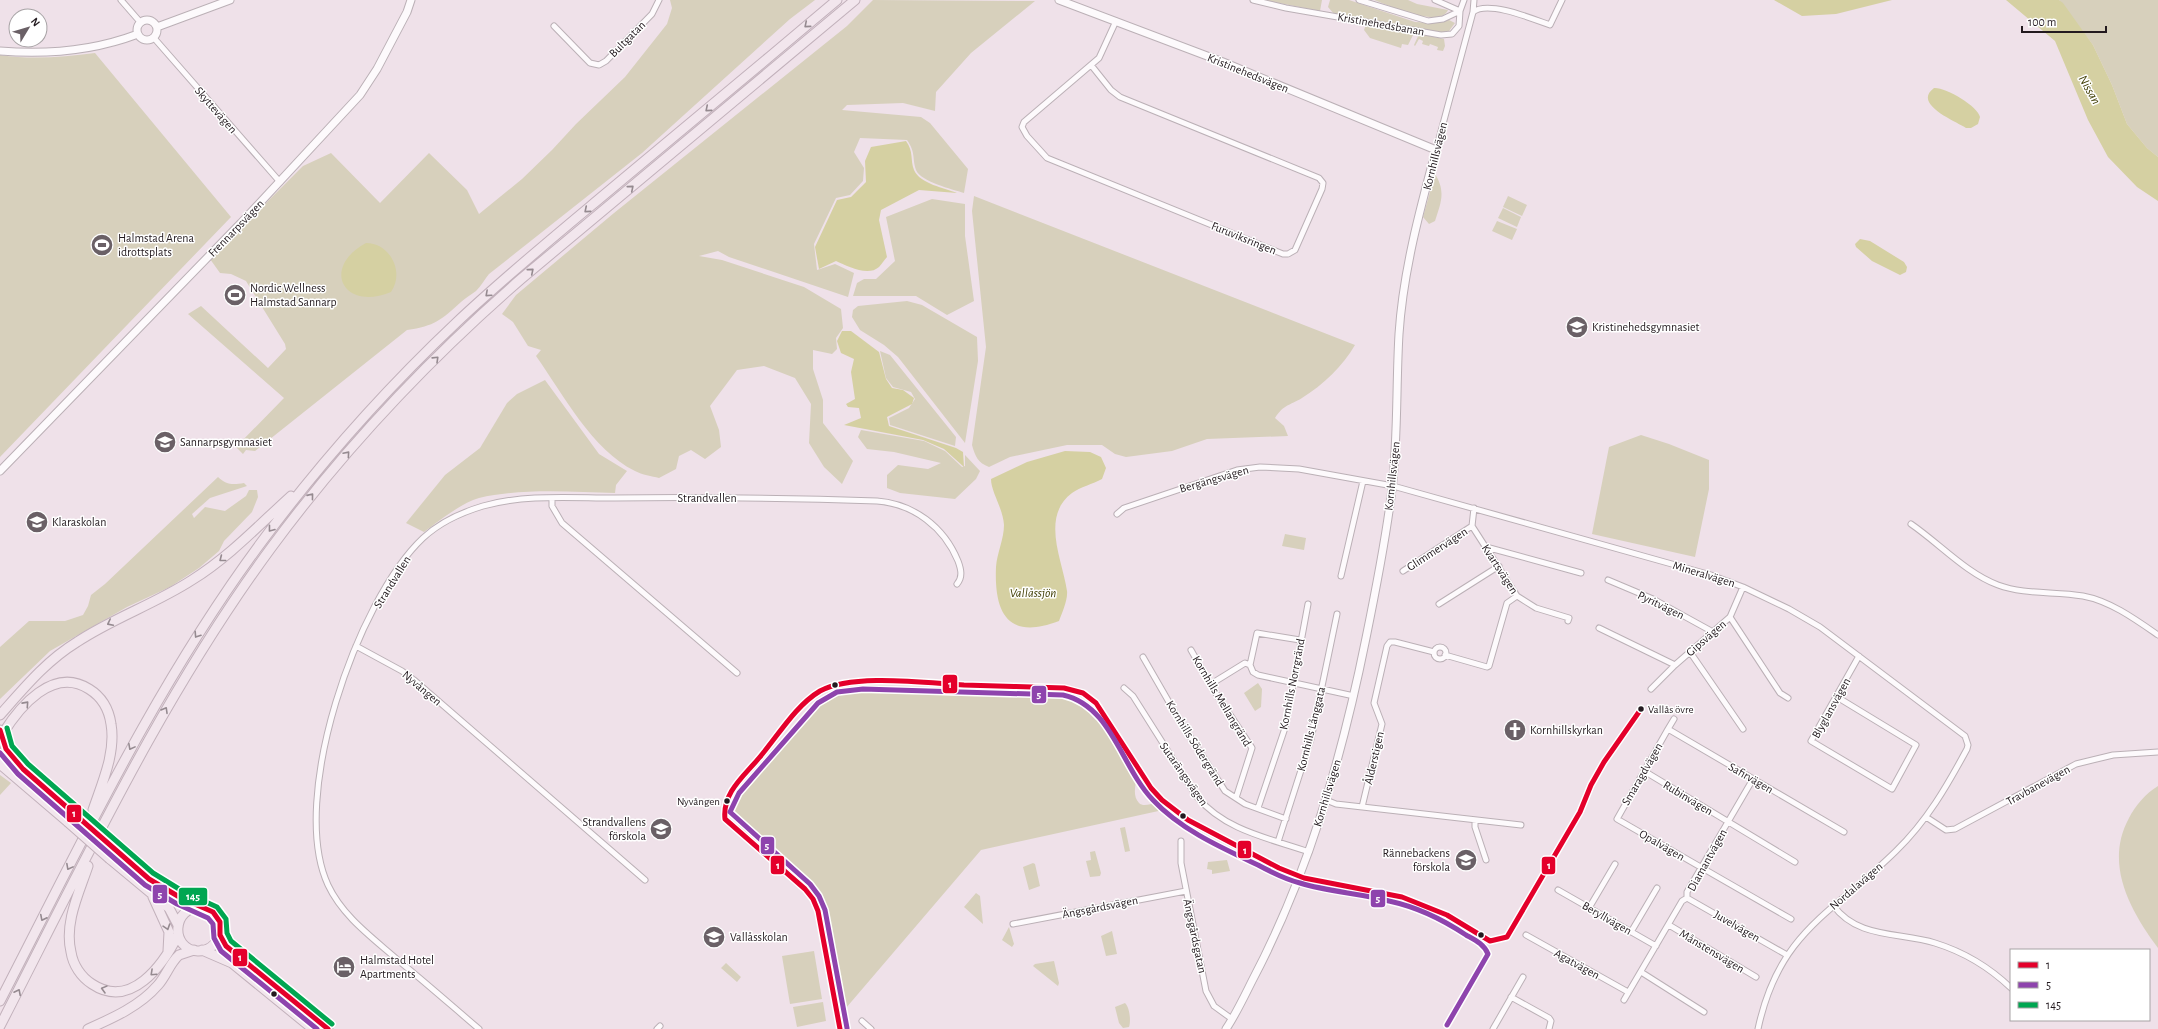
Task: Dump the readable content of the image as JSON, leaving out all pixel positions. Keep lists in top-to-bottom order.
{
  "streets": {
    "street": [
      "Kristinehedsbanan",
      "Bultgatan",
      "Kristinehedsvägen",
      "Skyttevägen",
      "Kornhillsvägen",
      "Frennarpsvägen",
      "Furuviksringen",
      "Bergängsvägen",
      "Strandvallen",
      "Glimmervägen",
      "Kvartsvägen",
      "Mineralvägen",
      "Pyritvägen",
      "Gipsvägen",
      "Kornhills Norrgränd",
      "Nyvången",
      "Kornhills Mellangränd",
      "Blyglansvägen",
      "Kornhills Långgata",
      "Kornhills Södergränd",
      "Ålderstigen",
      "Sutarängsvägen",
      "Smaragdvägen",
      "Safirvägen",
      "Travbanevägen",
      "Rubinvägen",
      "Opalvägen",
      "Diamantvägen",
      "Nordalavägen",
      "Ängsgårdsvägen",
      "Beryllvägen",
      "Juvelvägen",
      "Ängsgårdsgatan",
      "Månstensvägen",
      "Agatvägen"
    ]
  },
  "crossings": [
    ["Kristinehedsvägen", "Kornhillsvägen"],
    ["Kristinehedsvägen", "Furuviksringen"],
    ["Skyttevägen", "Frennarpsvägen"],
    ["Kornhillsvägen", "Bergängsvägen"],
    ["Kornhillsvägen", "Mineralvägen"],
    ["Kornhillsvägen", "Sutarängsvägen"],
    ["Kornhillsvägen", "Ängsgårdsgatan"],
    ["Bergängsvägen", "Mineralvägen"],
    ["Strandvallen", "Nyvången"],
    ["Glimmervägen", "Kvartsvägen"],
    ["Mineralvägen", "Gipsvägen"],
    ["Mineralvägen", "Blyglansvägen"],
    ["Mineralvägen", "Nordalavägen"],
    ["Pyritvägen", "Gipsvägen"],
    ["Kornhills Norrgränd", "Kornhills Södergränd"],
    ["Kornhills Mellangränd", "Kornhills Södergränd"],
    ["Kornhills Långgata", "Kornhills Södergränd"],
    ["Kornhills Långgata", "Sutarängsvägen"],
    ["Smaragdvägen", "Safirvägen"],
    ["Smaragdvägen", "Rubinvägen"],
    ["Smaragdvägen", "Opalvägen"],
    ["Safirvägen", "Diamantvägen"],
    ["Travbanevägen", "Nordalavägen"],
    ["Rubinvägen", "Diamantvägen"],
    ["Opalvägen", "Diamantvägen"],
    ["Diamantvägen", "Beryllvägen"],
    ["Diamantvägen", "Juvelvägen"],
    ["Diamantvägen", "Månstensvägen"],
    ["Diamantvägen", "Agatvägen"],
    ["Nordalavägen", "Juvelvägen"],
    ["Ängsgårdsvägen", "Ängsgårdsgatan"]
  ],
  "water": ["Nissan", "Vallåssjön"],
  "places": {
    "sports": ["Halmstad Arena idrottsplats", "Nordic Wellness Halmstad Sannarp"],
    "school or university": [
      "Kristinehedsgymnasiet",
      "Sannarpsgymnasiet",
      "Klaraskolan",
      "Strandvallens förskola",
      "Rännebackens förskola",
      "Vallåsskolan"
    ],
    "other": ["Vallås övre", "Nyvången"],
    "church": ["Kornhillskyrkan"],
    "hotel": ["Halmstad Hotel Apartments"]
  },
  "lines": ["transit line 1", "transit line 5", "transit line 145"],
  "legend": ["1", "5", "145"],
  "scale_bar": "100 m",
  "north": "top right"
}
